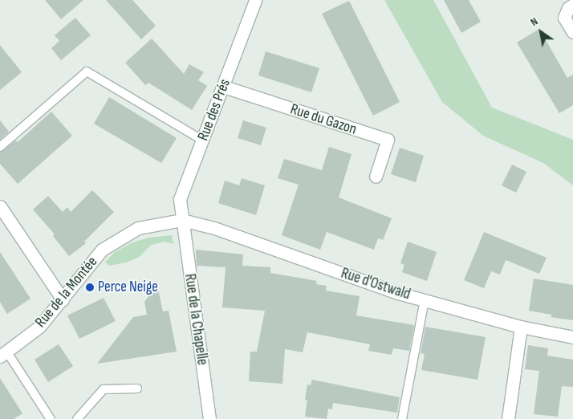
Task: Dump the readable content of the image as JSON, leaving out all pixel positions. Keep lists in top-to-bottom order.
{
  "streets": {
    "street": [
      "Rue des Prés",
      "Rue du Gazon",
      "Rue d'Ostwald",
      "Rue de la Montée",
      "Rue de la Chapelle"
    ]
  },
  "crossings": [
    ["Rue des Prés", "Rue du Gazon"],
    ["Rue des Prés", "Rue d'Ostwald"],
    ["Rue des Prés", "Rue de la Montée"],
    ["Rue des Prés", "Rue de la Chapelle"],
    ["Rue d'Ostwald", "Rue de la Montée"],
    ["Rue d'Ostwald", "Rue de la Chapelle"],
    ["Rue de la Montée", "Rue de la Chapelle"]
  ],
  "places": ["Perce Neige"],
  "north": "top left"
}
